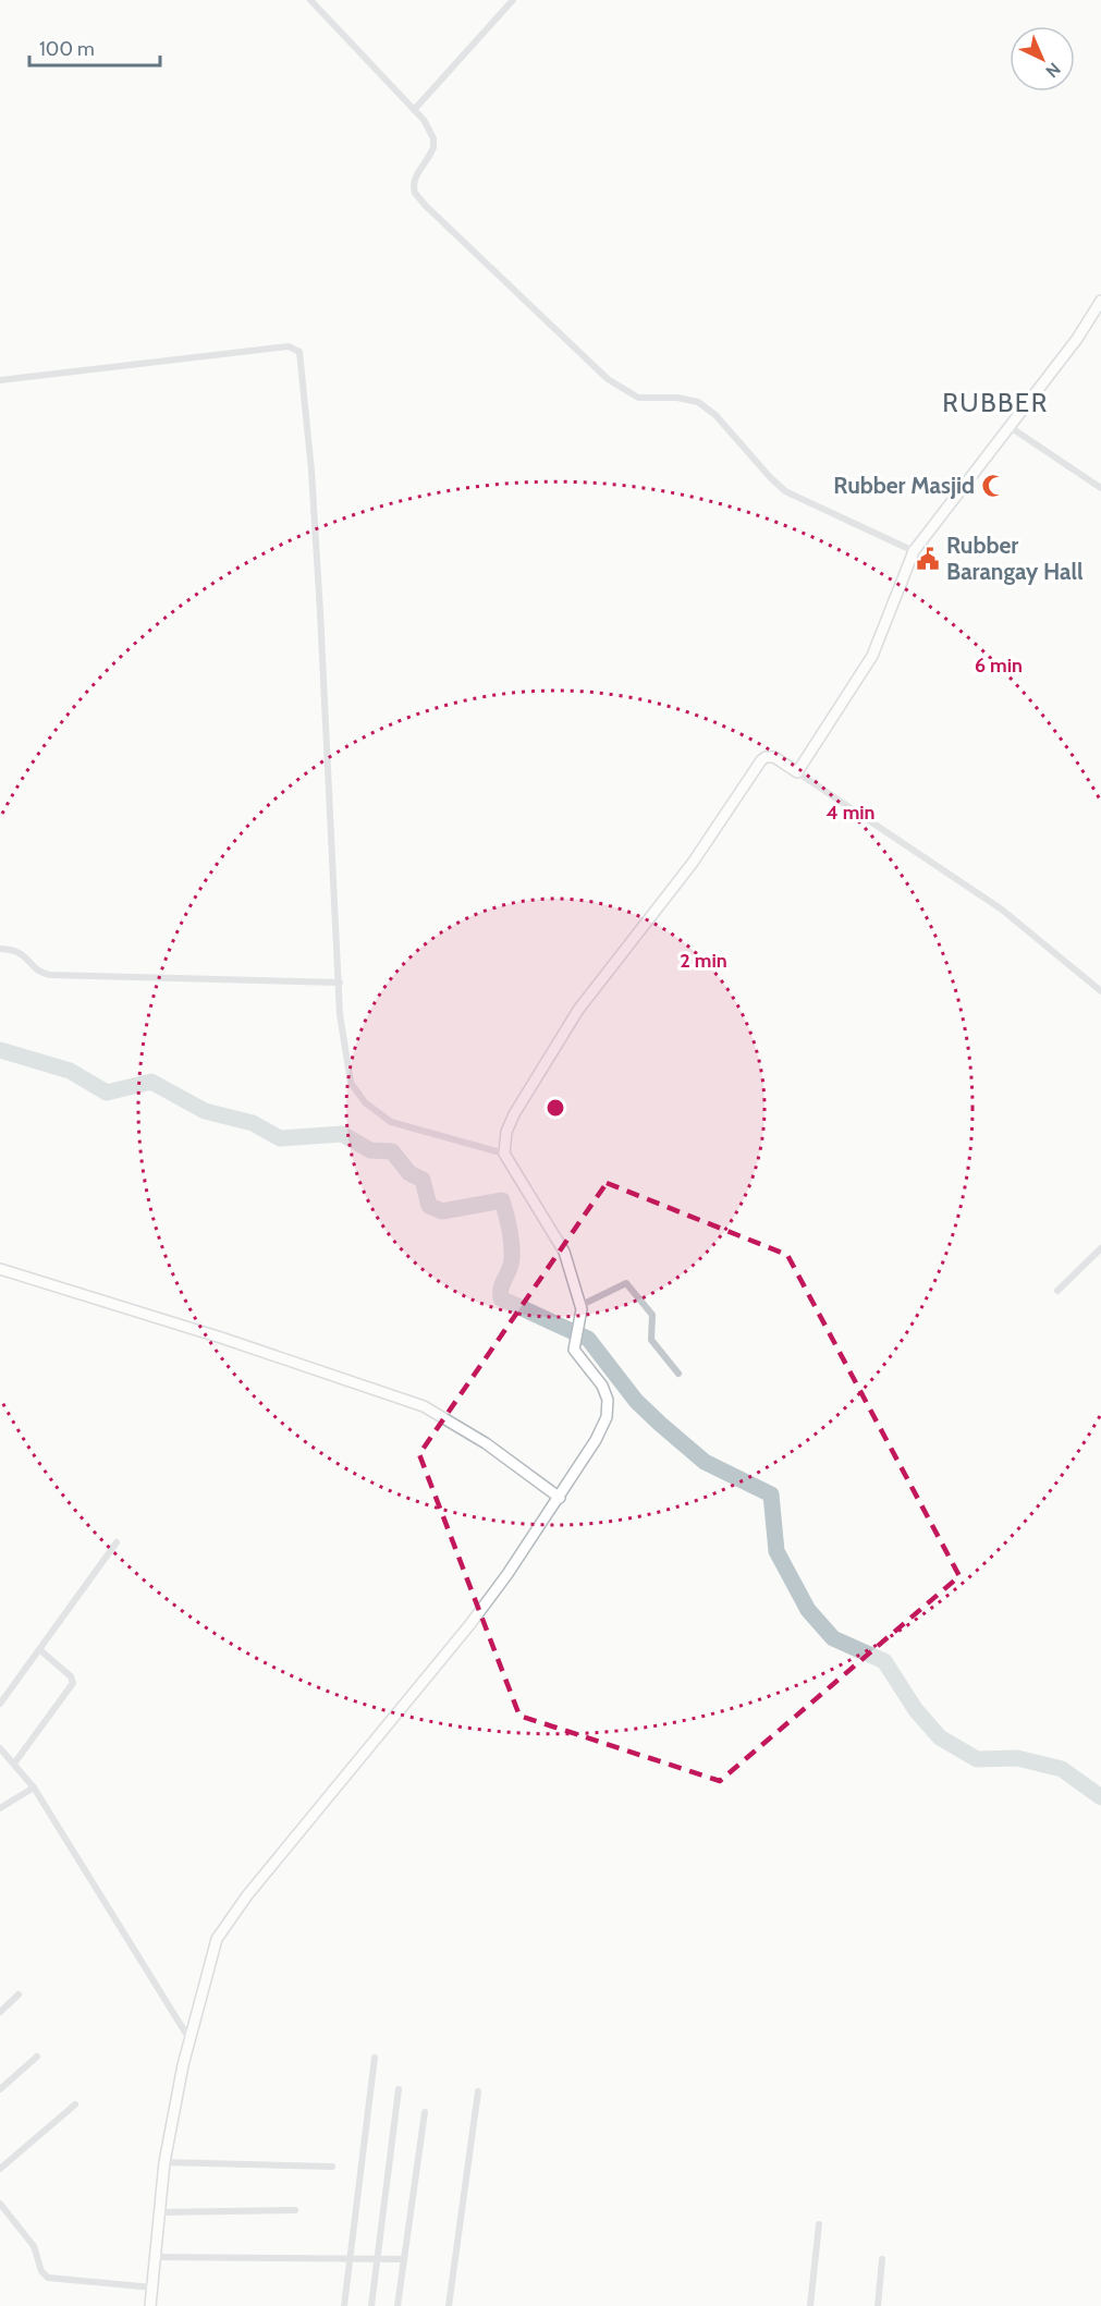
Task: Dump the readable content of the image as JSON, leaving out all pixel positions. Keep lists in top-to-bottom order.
{
  "districts": ["RUBBER"],
  "places": {
    "mosque": ["Rubber Masjid"],
    "public building": ["Rubber Barangay Hall"]
  },
  "scale_bar": "100 m",
  "north": "bottom right",
  "rings": ["6 min", "4 min", "2 min"]
}
